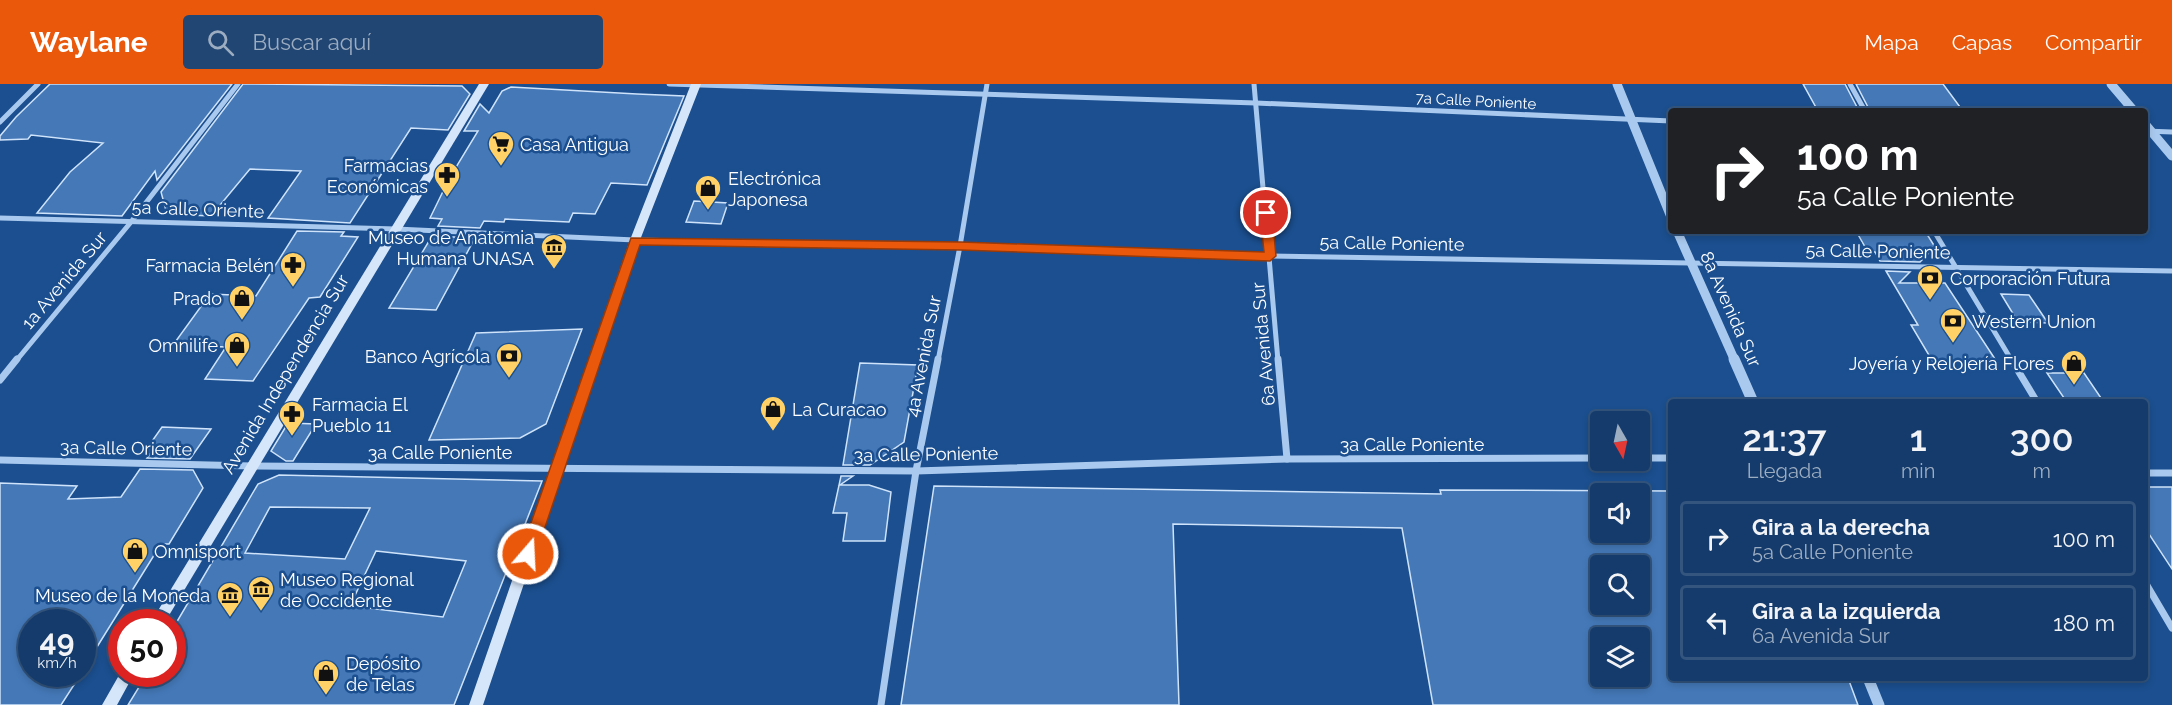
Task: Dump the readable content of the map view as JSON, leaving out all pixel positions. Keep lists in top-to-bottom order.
{
  "streets": {
    "main road": ["Avenida Independencia Sur"],
    "street": [
      "7a Calle Poniente",
      "5a Calle Oriente",
      "5a Calle Poniente",
      "1a Avenida Sur",
      "8a Avenida Sur",
      "6a Avenida Sur",
      "4a Avenida Sur",
      "3a Calle Poniente",
      "3a Calle Oriente"
    ]
  },
  "crossings": [
    ["7a Calle Poniente", "6a Avenida Sur"],
    ["7a Calle Poniente", "4a Avenida Sur"],
    ["5a Calle Oriente", "5a Calle Poniente"],
    ["5a Calle Oriente", "1a Avenida Sur"],
    ["5a Calle Oriente", "Avenida Independencia Sur"],
    ["5a Calle Poniente", "8a Avenida Sur"],
    ["5a Calle Poniente", "6a Avenida Sur"],
    ["5a Calle Poniente", "4a Avenida Sur"],
    ["5a Calle Poniente", "Avenida Independencia Sur"],
    ["6a Avenida Sur", "3a Calle Poniente"],
    ["4a Avenida Sur", "3a Calle Poniente"],
    ["Avenida Independencia Sur", "3a Calle Poniente"],
    ["Avenida Independencia Sur", "3a Calle Oriente"],
    ["3a Calle Poniente", "3a Calle Oriente"]
  ],
  "places": {
    "supermarket": ["Casa Antigua"],
    "pharmacy": ["Farmacias Económicas", "Farmacia Belén", "Farmacia El Pueblo 11"],
    "shop": [
      "Electrónica Japonesa",
      "Prado",
      "Omnilife",
      "Joyería y Relojería Flores",
      "La Curacao",
      "Omnisport",
      "Depósito de Telas"
    ],
    "museum": ["Museo de Anatomia Humana UNASA", "Museo Regional de Occidente", "Museo de la Moneda"],
    "bank": ["Corporación Futura", "Western Union", "Banco Agrícola"]
  },
  "north": "bottom",
  "page": {
    "header": "Waylane",
    "search": "Buscar aquí",
    "nav": ["Mapa", "Capas", "Compartir"],
    "turn": ["100 m", "5a Calle Poniente"],
    "eta": [
      "21:37",
      "Llegada",
      "1",
      "min",
      "300",
      "m"
    ],
    "list": [
      {
        "name": "Gira a la derecha",
        "note": "5a Calle Poniente",
        "value": "100 m"
      },
      {
        "name": "Gira a la izquierda",
        "note": "6a Avenida Sur",
        "value": "180 m"
      }
    ],
    "speed": "49 km/h",
    "limit": "50"
  }
}
